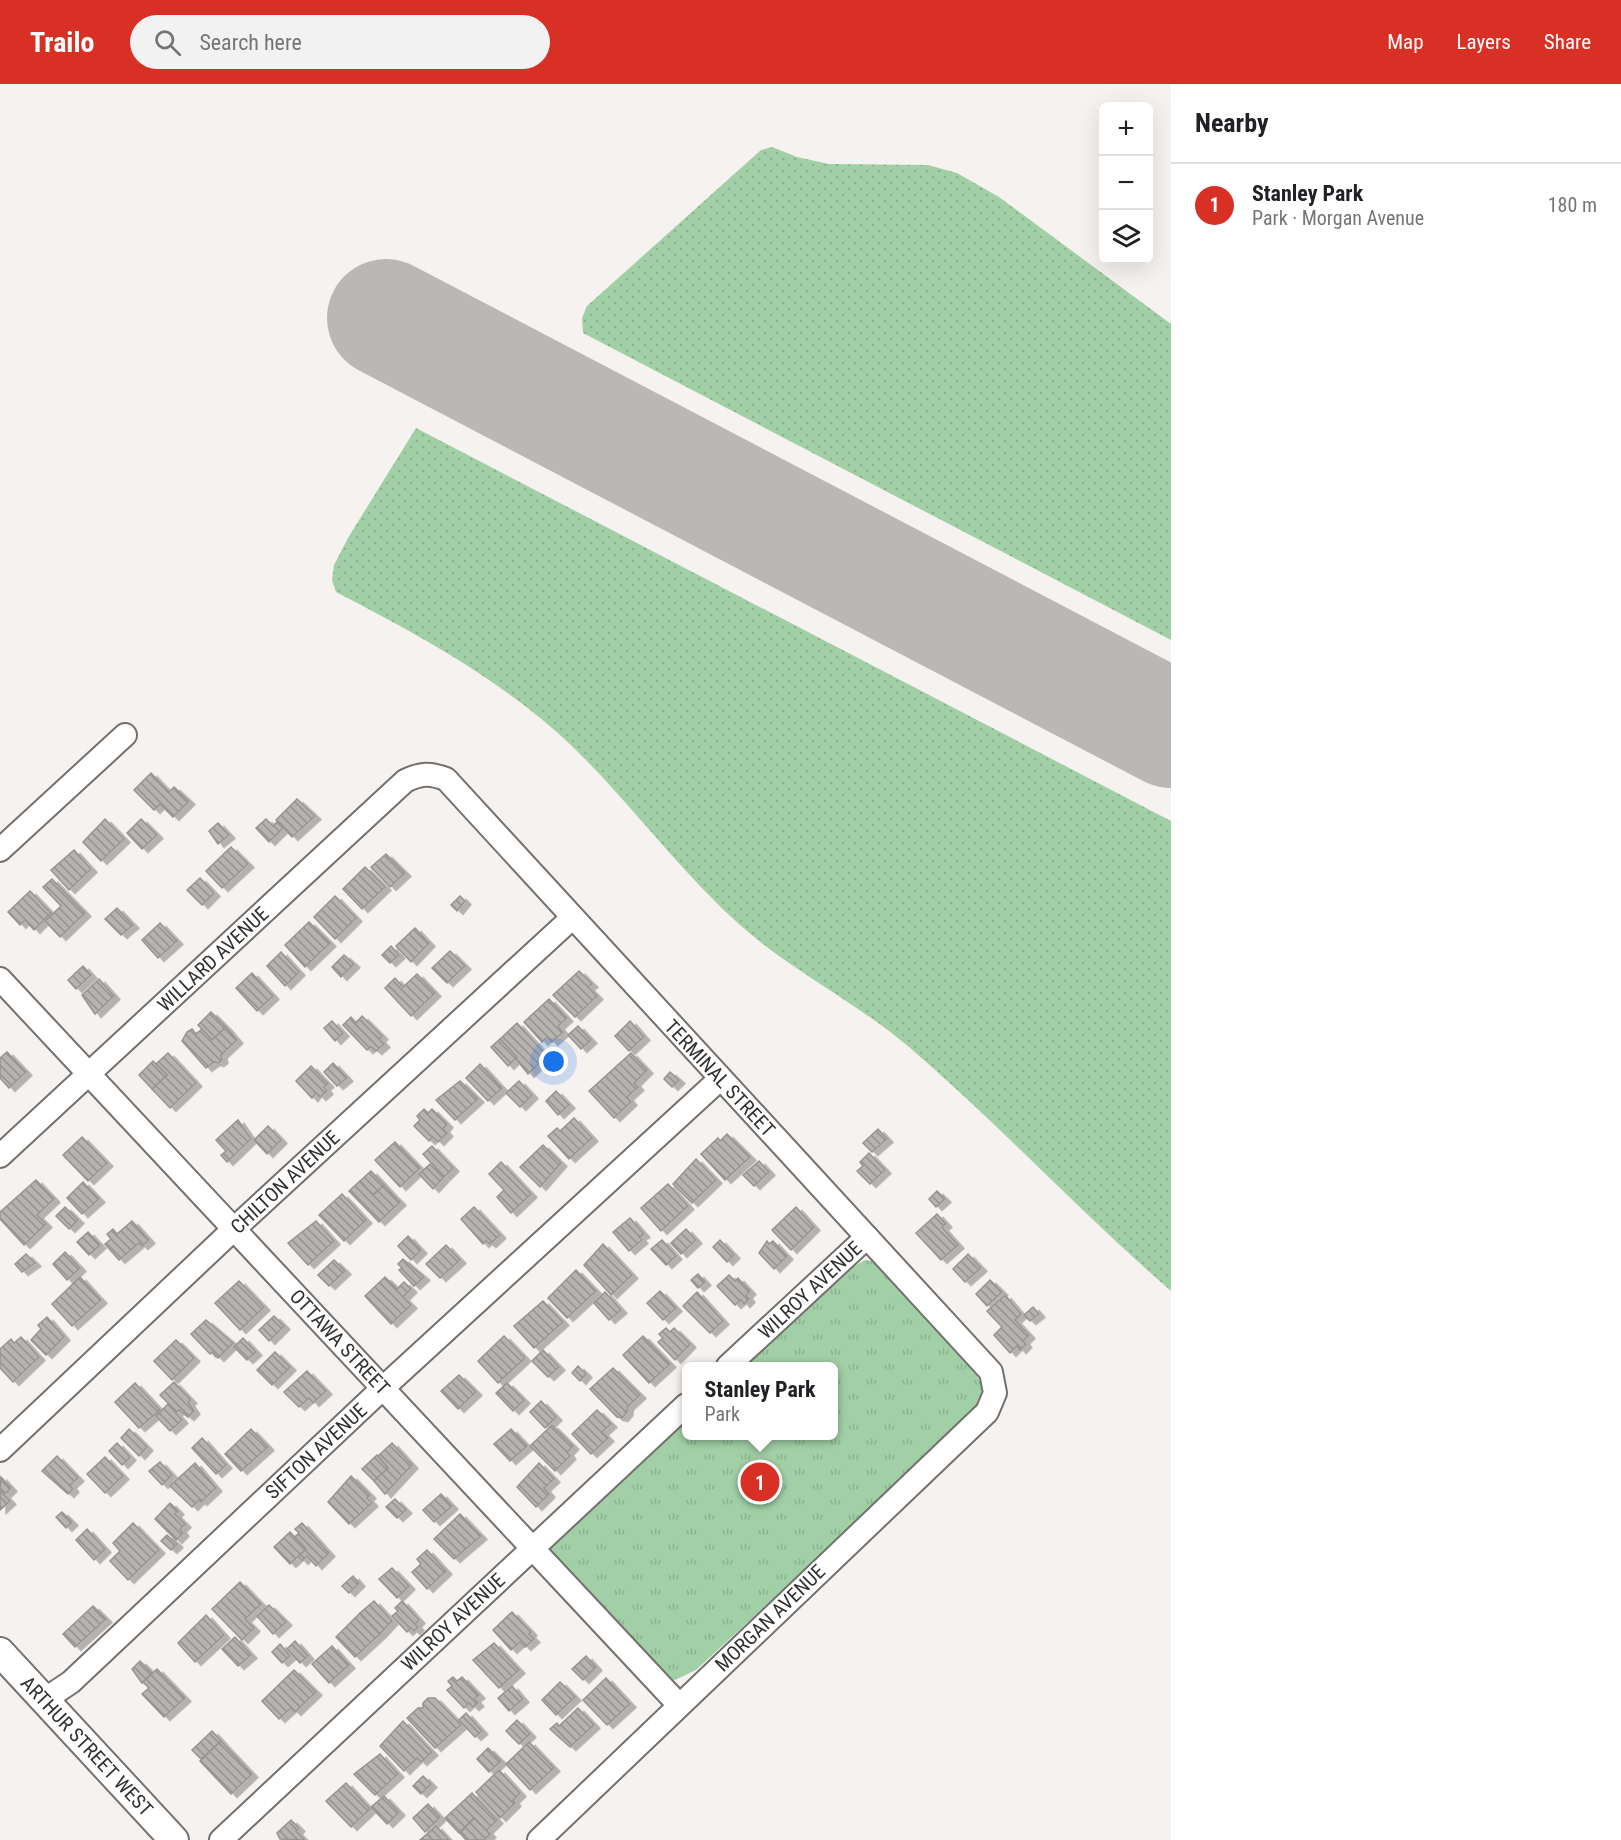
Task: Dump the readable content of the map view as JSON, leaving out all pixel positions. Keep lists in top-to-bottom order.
{
  "streets": {
    "main road": ["ARTHUR STREET WEST"],
    "street": [
      "WILLARD AVENUE",
      "TERMINAL STREET",
      "CHILTON AVENUE",
      "WILROY AVENUE",
      "OTTAWA STREET",
      "SIFTON AVENUE",
      "MORGAN AVENUE"
    ]
  },
  "crossings": [
    ["WILLARD AVENUE", "TERMINAL STREET"],
    ["WILLARD AVENUE", "OTTAWA STREET"],
    ["TERMINAL STREET", "CHILTON AVENUE"],
    ["TERMINAL STREET", "WILROY AVENUE"],
    ["TERMINAL STREET", "SIFTON AVENUE"],
    ["TERMINAL STREET", "MORGAN AVENUE"],
    ["CHILTON AVENUE", "OTTAWA STREET"],
    ["WILROY AVENUE", "OTTAWA STREET"],
    ["OTTAWA STREET", "SIFTON AVENUE"],
    ["OTTAWA STREET", "MORGAN AVENUE"],
    ["SIFTON AVENUE", "ARTHUR STREET WEST"]
  ],
  "page": {
    "header": "Trailo",
    "search": "Search here",
    "nav": ["Map", "Layers", "Share"],
    "heading": "Nearby",
    "map_buttons": ["+", "−"],
    "list": [
      {
        "mark": "1",
        "name": "Stanley Park",
        "note": "Park · Morgan Avenue",
        "value": "180 m"
      }
    ],
    "popup": ["Stanley Park", "Park"],
    "pins": "1"
  }
}
